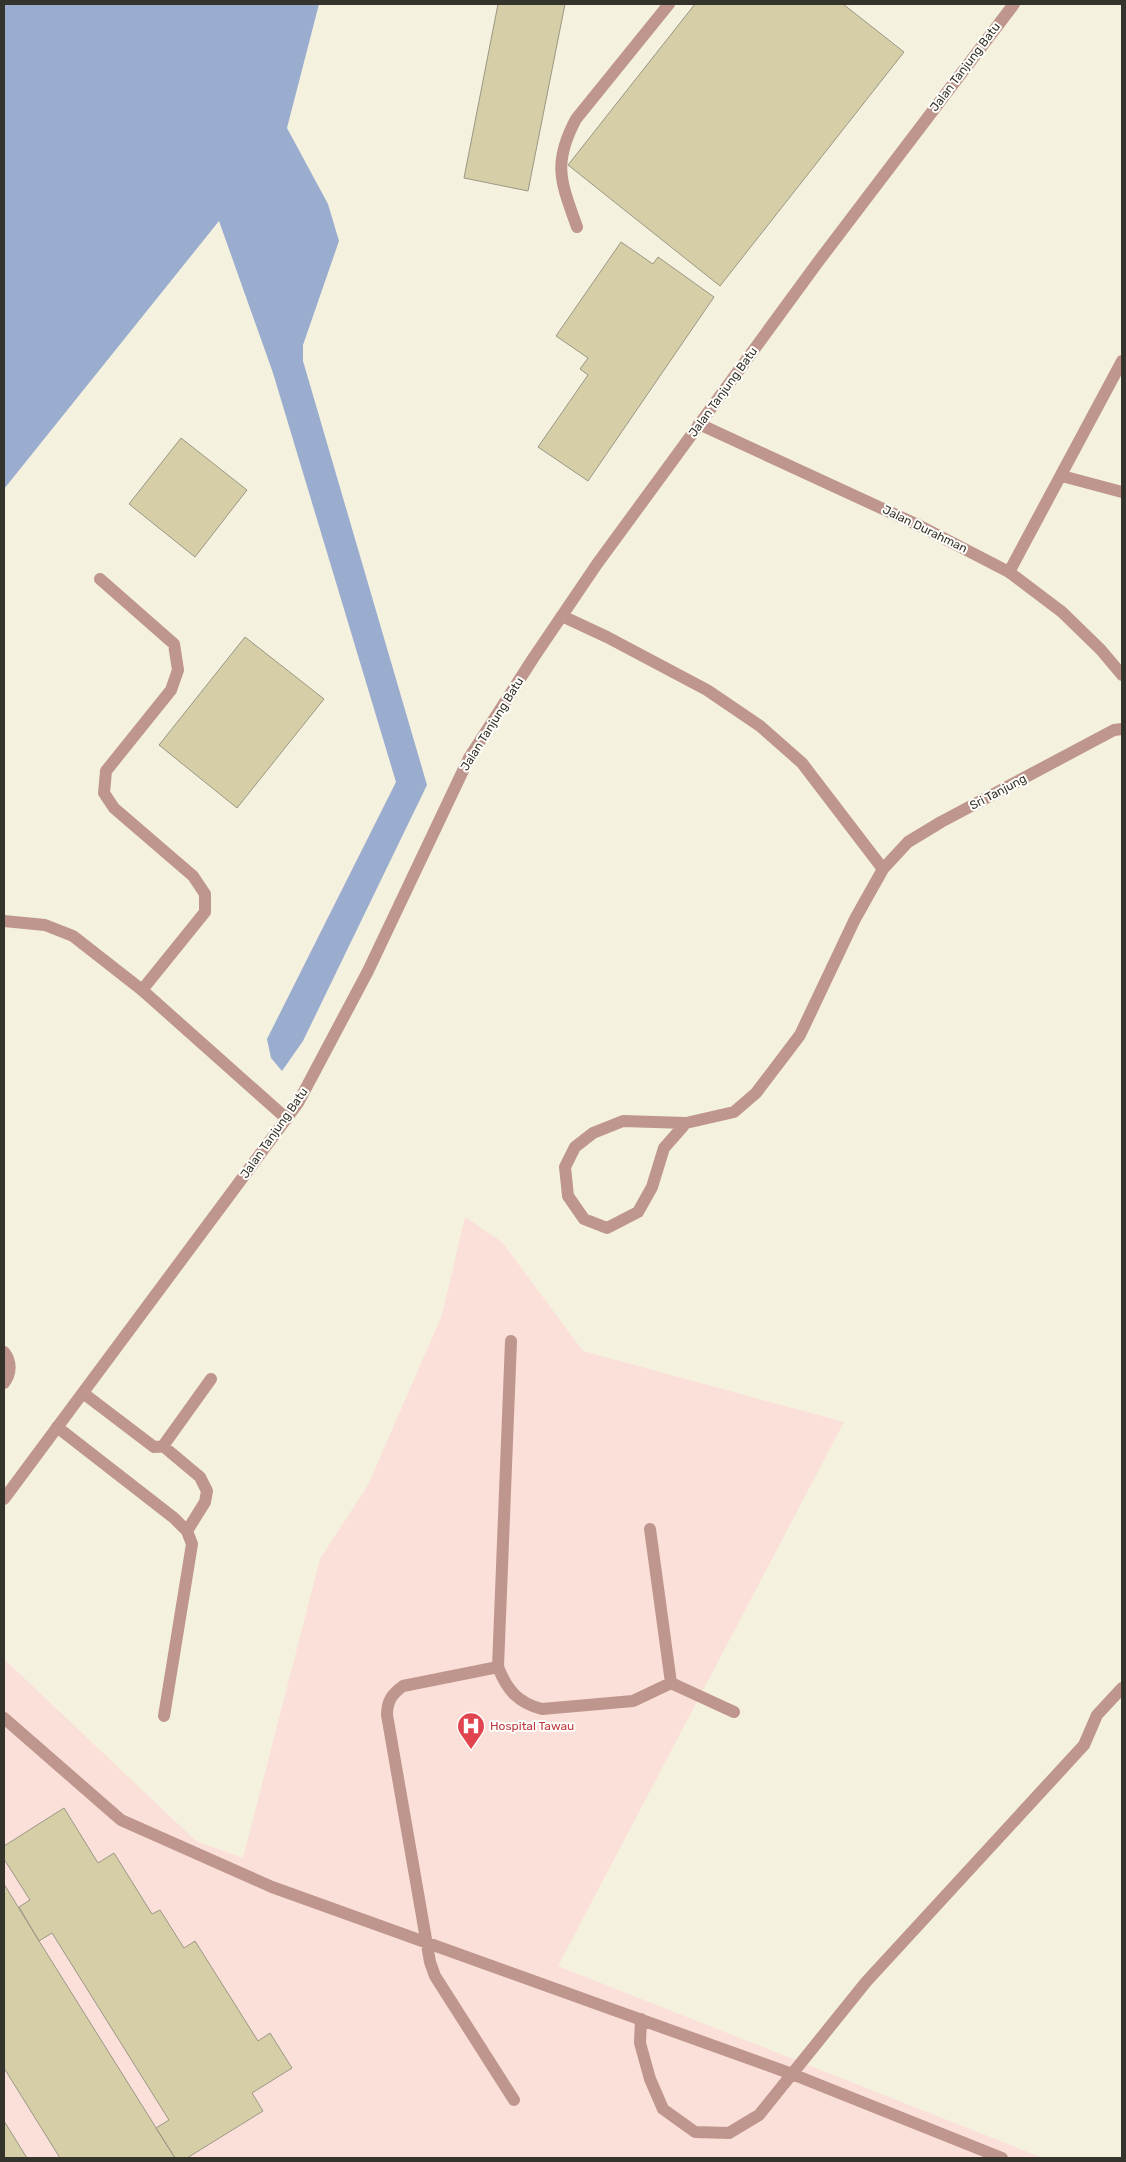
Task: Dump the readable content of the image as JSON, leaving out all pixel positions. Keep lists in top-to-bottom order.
{
  "streets": {
    "street": ["Jalan Tanjung Batu", "Jalan Durahman", "Sri Tanjung"]
  },
  "crossings": [
    ["Jalan Tanjung Batu", "Jalan Durahman"]
  ],
  "places": {
    "hospital": ["Hospital Tawau"]
  }
}
